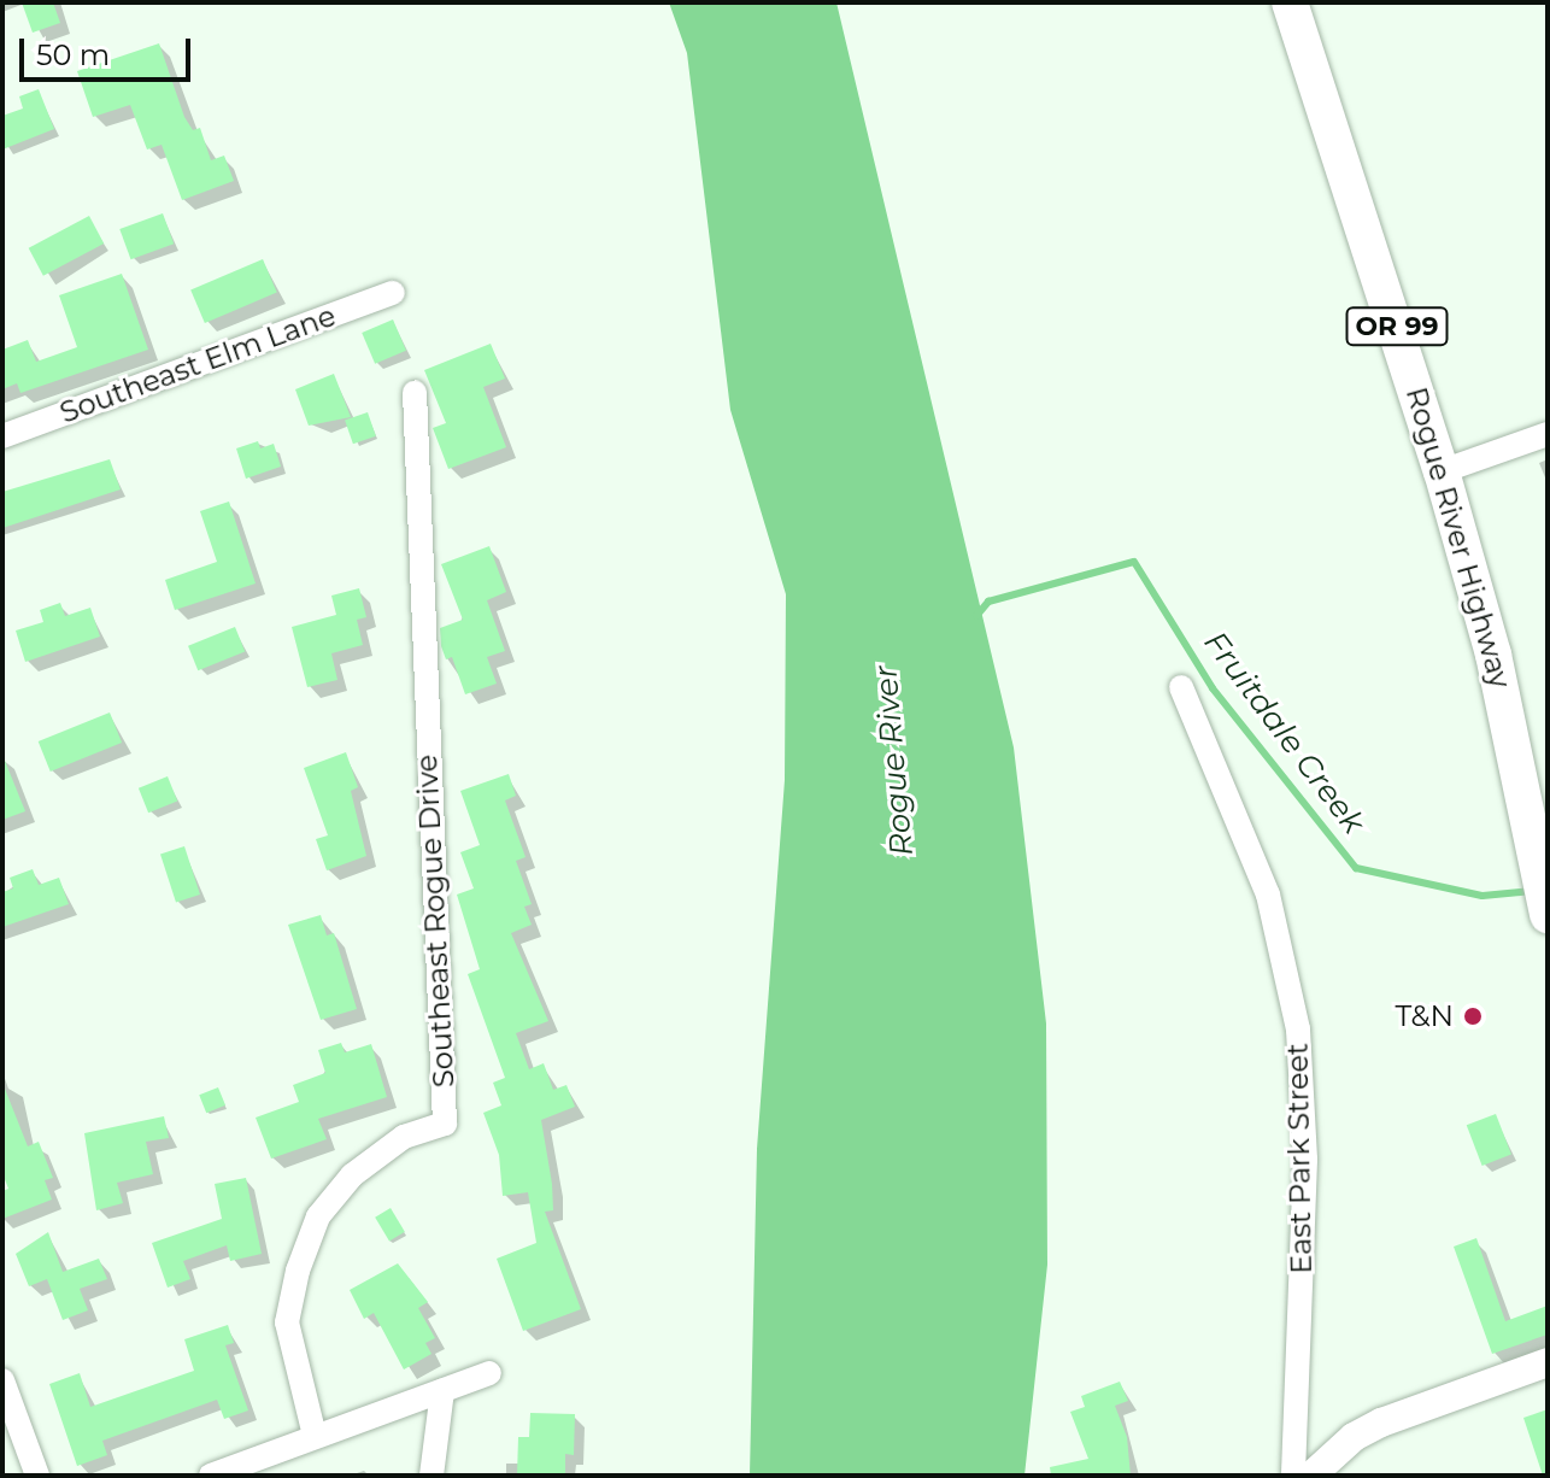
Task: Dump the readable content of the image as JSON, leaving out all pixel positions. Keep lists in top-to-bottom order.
{
  "streets": {
    "main road": ["OR 99", "Rogue River Highway"],
    "street": ["Southeast Elm Lane", "Southeast Rogue Drive", "East Park Street"]
  },
  "water": ["Fruitdale Creek", "Rogue River"],
  "places": ["T&N"],
  "scale_bar": "50 m"
}
